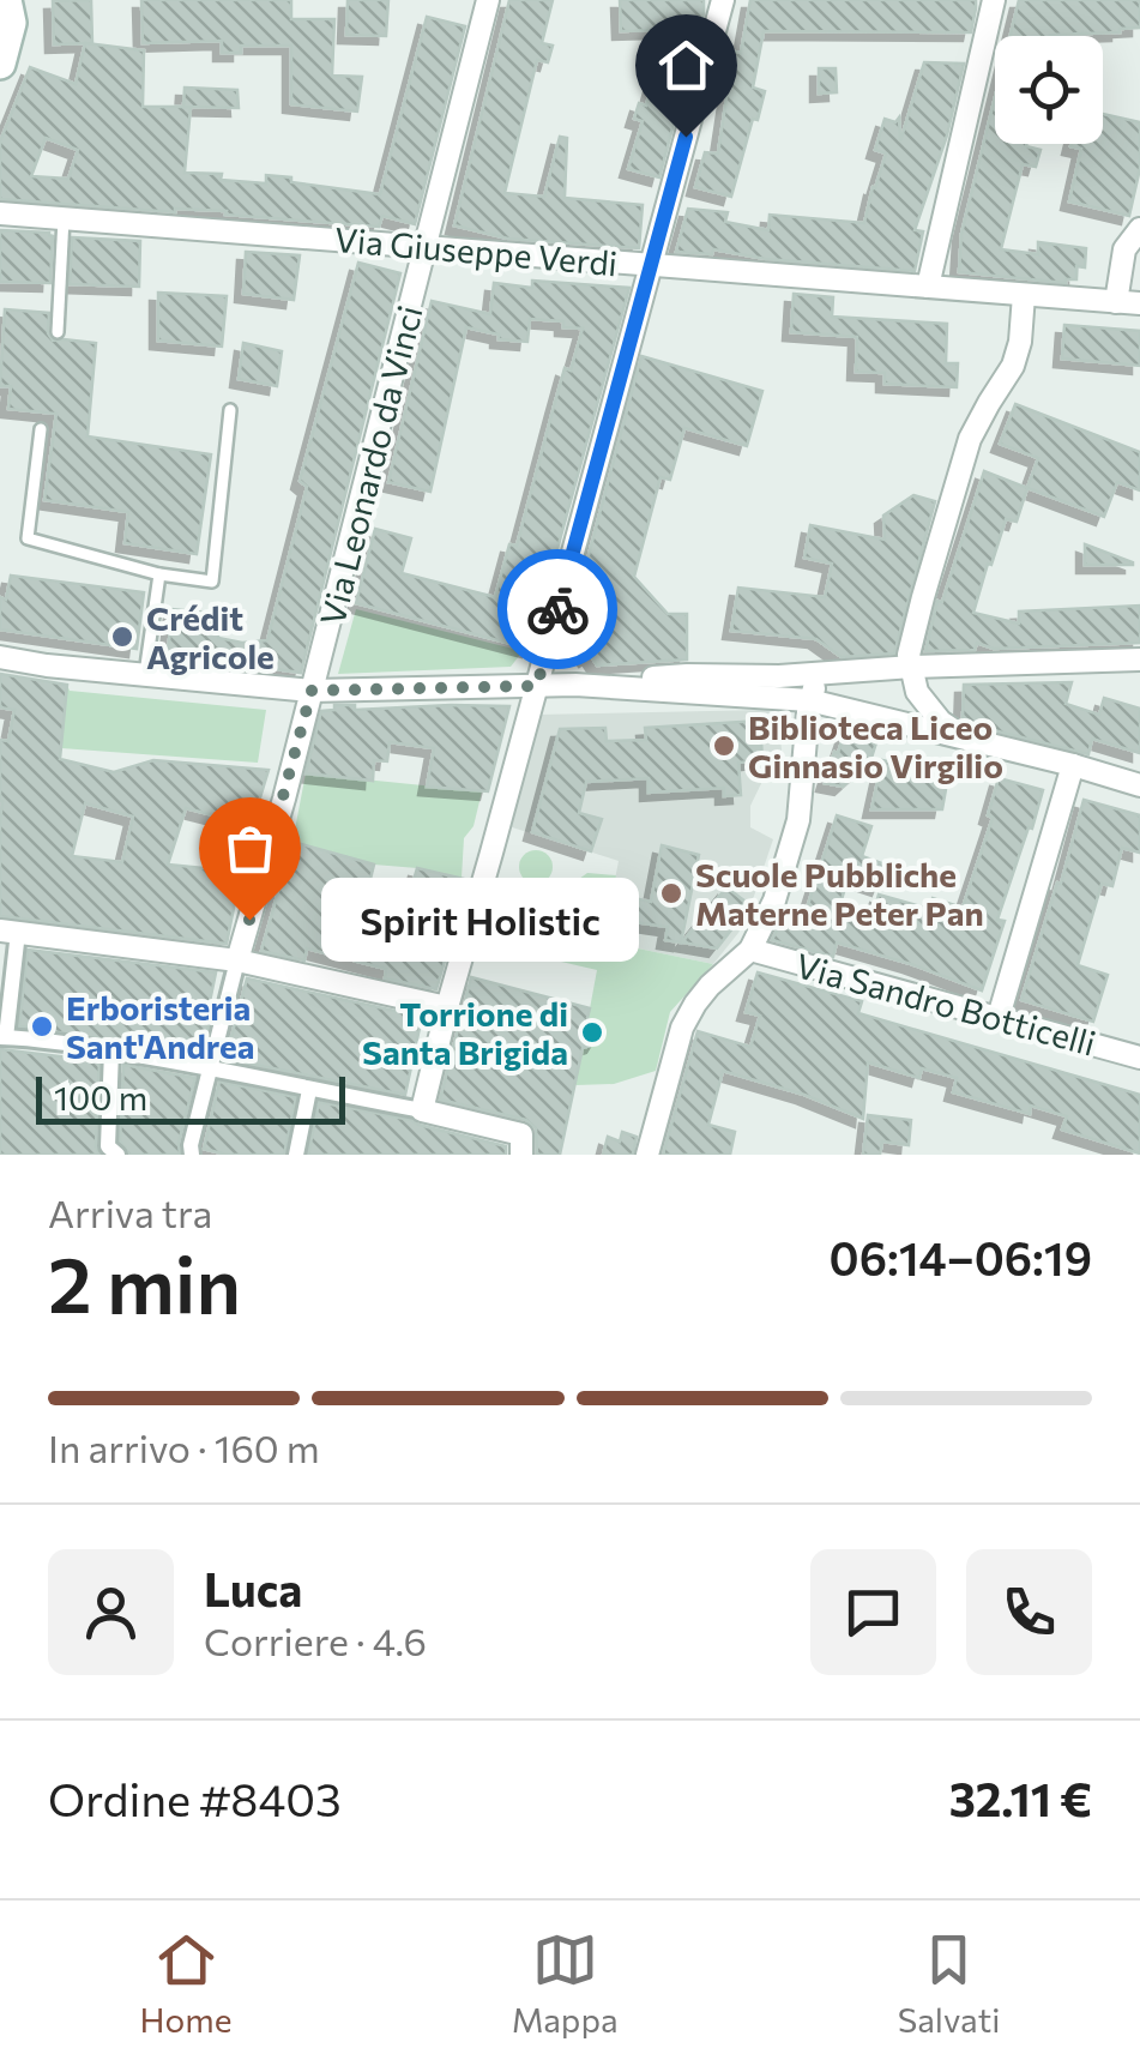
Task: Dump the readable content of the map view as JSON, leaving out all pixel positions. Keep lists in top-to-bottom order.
{
  "streets": {
    "street": ["Via Giuseppe Verdi", "Via Leonardo da Vinci", "Via Sandro Botticelli"]
  },
  "crossings": [
    ["Via Giuseppe Verdi", "Via Leonardo da Vinci"]
  ],
  "places": [
    "Crédit Agricole",
    "Biblioteca Liceo Ginnasio Virgilio",
    "Scuole Pubbliche Materne Peter Pan",
    "Spirit Holistic",
    "Erboristeria Sant'Andrea",
    "Torrione di Santa Brigida"
  ],
  "scale_bar": "100 m",
  "page": {
    "bubble": "Spirit Holistic",
    "scale": "100 m",
    "heading": ["2 min", "Arriva tra", "06:14–06:19"],
    "panel": [
      "Luca",
      "Corriere · 4.6",
      "Ordine #8403",
      "32.11 €"
    ],
    "bar": "In arrivo · 160 m",
    "tabs": ["Home", "Mappa", "Salvati"]
  }
}
